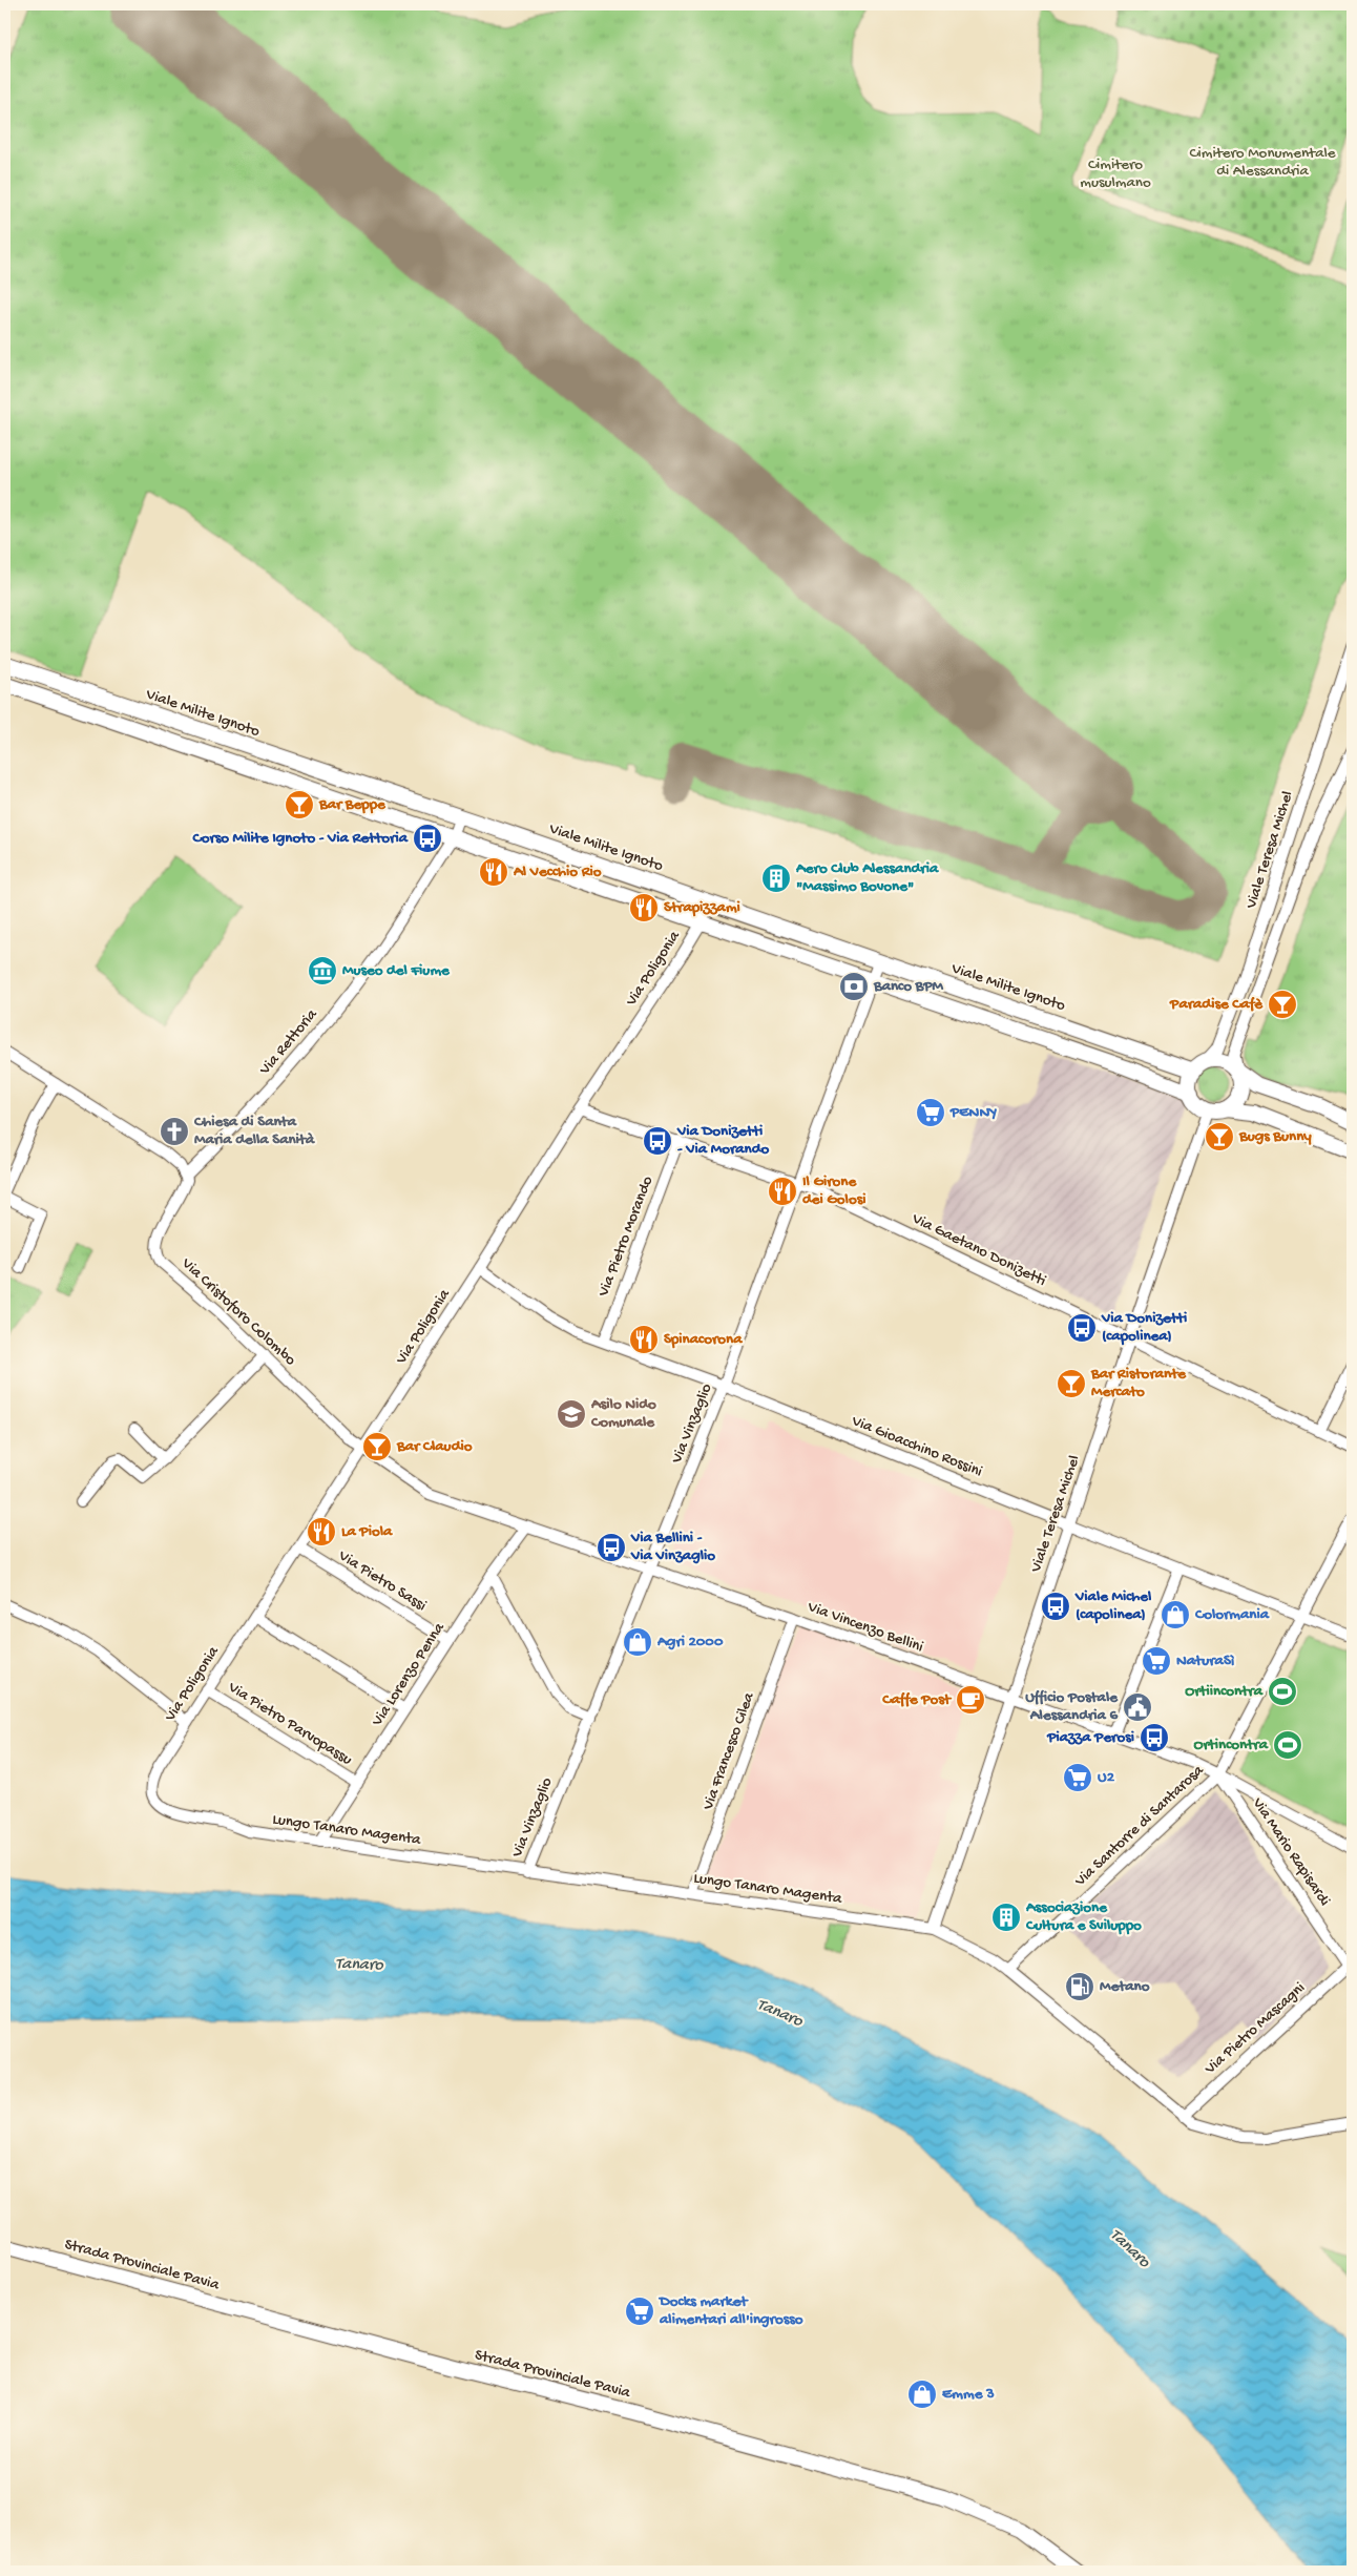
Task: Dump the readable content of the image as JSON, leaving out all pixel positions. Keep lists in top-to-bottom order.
{
  "streets": {
    "main road": ["Viale Milite Ignoto", "Strada Provinciale Pavia"],
    "street": [
      "Viale Teresa Michel",
      "Via Poligonia",
      "Via Rettoria",
      "Via Pietro Morando",
      "Via Gaetano Donizetti",
      "Via Cristoforo Colombo",
      "Via Vinzaglio",
      "Via Gioacchino Rossini",
      "Via Pietro Sassi",
      "Via Vincenzo Bellini",
      "Via Lorenzo Penna",
      "Via Pietro Parvopassu",
      "Via Francesco Cilea",
      "Via Santorre di Santarosa",
      "Lungo Tanaro Magenta",
      "Via Mario Rapisardi",
      "Via Pietro Mascagni"
    ]
  },
  "crossings": [
    ["Viale Milite Ignoto", "Viale Teresa Michel"],
    ["Viale Milite Ignoto", "Via Poligonia"],
    ["Viale Milite Ignoto", "Via Rettoria"],
    ["Viale Milite Ignoto", "Via Vinzaglio"],
    ["Viale Teresa Michel", "Via Gaetano Donizetti"],
    ["Viale Teresa Michel", "Via Gioacchino Rossini"],
    ["Viale Teresa Michel", "Via Vincenzo Bellini"],
    ["Viale Teresa Michel", "Lungo Tanaro Magenta"],
    ["Via Poligonia", "Via Gaetano Donizetti"],
    ["Via Poligonia", "Via Cristoforo Colombo"],
    ["Via Poligonia", "Via Gioacchino Rossini"],
    ["Via Poligonia", "Via Pietro Sassi"],
    ["Via Poligonia", "Via Vincenzo Bellini"],
    ["Via Poligonia", "Via Pietro Parvopassu"],
    ["Via Poligonia", "Lungo Tanaro Magenta"],
    ["Via Rettoria", "Via Cristoforo Colombo"],
    ["Via Pietro Morando", "Via Gaetano Donizetti"],
    ["Via Pietro Morando", "Via Gioacchino Rossini"],
    ["Via Gaetano Donizetti", "Via Vinzaglio"],
    ["Via Cristoforo Colombo", "Via Vincenzo Bellini"],
    ["Via Vinzaglio", "Via Gioacchino Rossini"],
    ["Via Vinzaglio", "Via Vincenzo Bellini"],
    ["Via Vinzaglio", "Lungo Tanaro Magenta"],
    ["Via Gioacchino Rossini", "Via Santorre di Santarosa"],
    ["Via Pietro Sassi", "Via Lorenzo Penna"],
    ["Via Vincenzo Bellini", "Via Lorenzo Penna"],
    ["Via Vincenzo Bellini", "Via Francesco Cilea"],
    ["Via Vincenzo Bellini", "Via Santorre di Santarosa"],
    ["Via Vincenzo Bellini", "Via Mario Rapisardi"],
    ["Via Lorenzo Penna", "Via Pietro Parvopassu"],
    ["Via Lorenzo Penna", "Lungo Tanaro Magenta"],
    ["Via Francesco Cilea", "Lungo Tanaro Magenta"],
    ["Via Santorre di Santarosa", "Lungo Tanaro Magenta"],
    ["Via Santorre di Santarosa", "Via Mario Rapisardi"],
    ["Lungo Tanaro Magenta", "Via Pietro Mascagni"],
    ["Via Mario Rapisardi", "Via Pietro Mascagni"]
  ],
  "water": ["Tanaro"],
  "parks": ["Cimitero Monumentale di Alessandria", "Cimitero musulmano"],
  "places": {
    "bar": [
      "Bar Beppe",
      "Paradise Cafè",
      "Bugs Bunny",
      "Bar Ristorante Mercato",
      "Bar Claudio"
    ],
    "bus stop": [
      "Corso Milite Ignoto - Via Rettoria",
      "Via Donizetti - Via Morando",
      "Via Donizetti (capolinea)",
      "Via Bellini - Via Vinzaglio",
      "Viale Michel (capolinea)",
      "Piazza Perosi"
    ],
    "restaurant": [
      "Al Vecchio Rio",
      "Strapizzami",
      "Il Girone dei Golosi",
      "Spinacorona",
      "La Piola"
    ],
    "building": ["Aero Club Alessandria \"Massimo Bovone\"", "Associazione Cultura e Sviluppo"],
    "museum": ["Museo del Fiume"],
    "bank": ["Banco BPM"],
    "supermarket": [
      "PENNY",
      "NaturaSì",
      "U2",
      "Docks market alimentari all'ingrosso"
    ],
    "church": ["Chiesa di Santa Maria della Sanità"],
    "school or university": ["Asilo Nido Comunale"],
    "shop": ["Colormania", "Agri 2000", "Emme 3"],
    "sports": ["Ortiincontra", "Ortincontra"],
    "cafe": ["Caffe Post"],
    "public building": ["Ufficio Postale Alessandria 6"],
    "fuel station": ["Metano"]
  }
}
